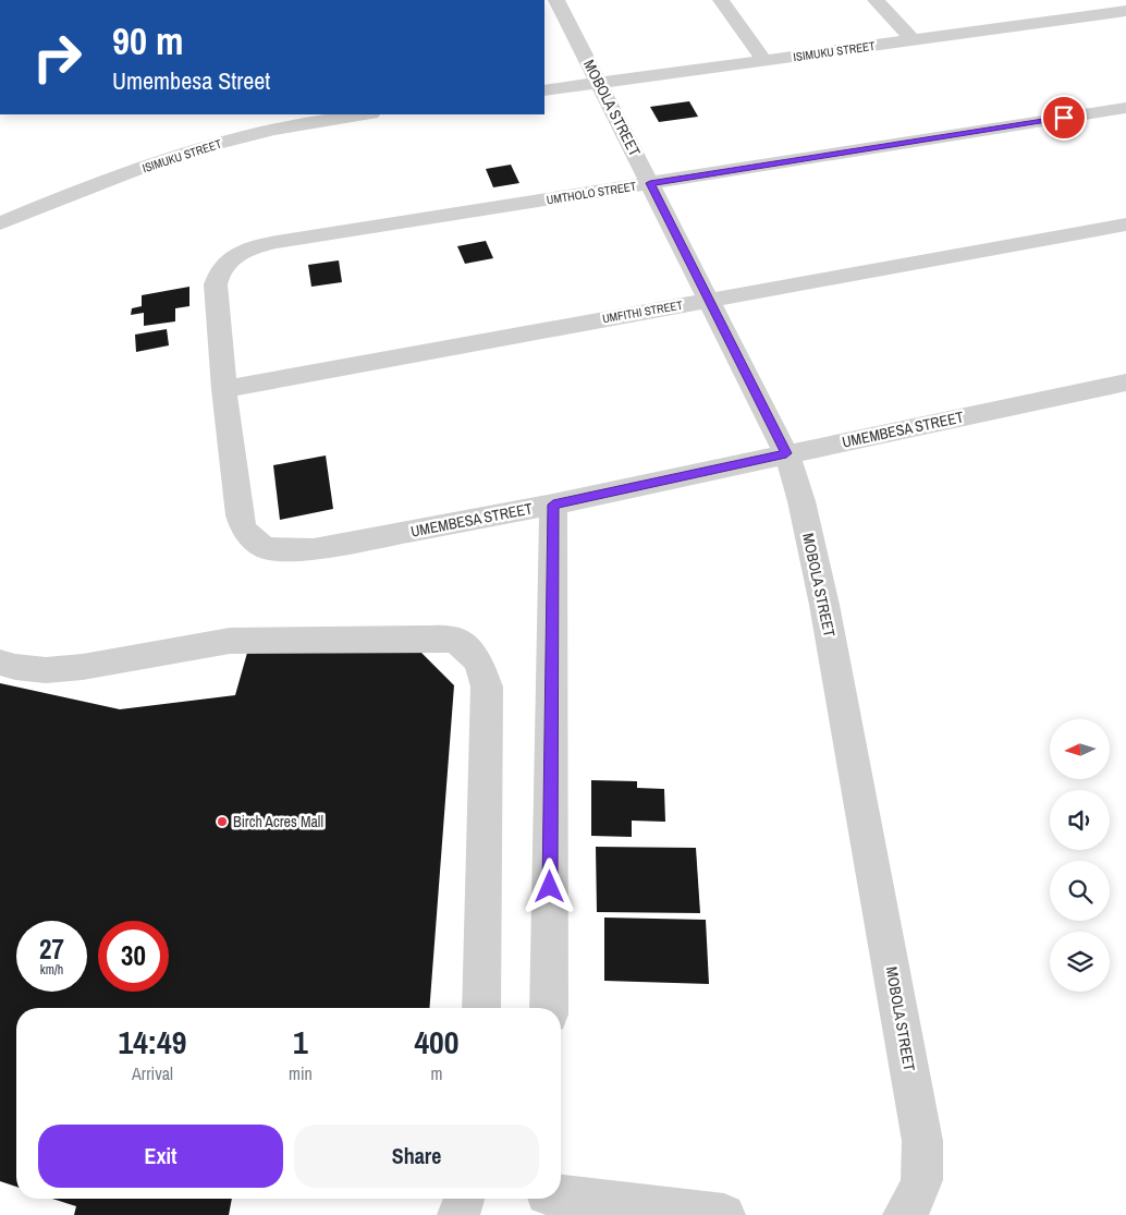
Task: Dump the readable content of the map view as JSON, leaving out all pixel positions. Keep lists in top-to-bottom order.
{
  "streets": {
    "street": [
      "ISIMUKU STREET",
      "MOBOLA STREET",
      "UMTHOLO STREET",
      "UMFITHI STREET",
      "UMEMBESA STREET"
    ]
  },
  "crossings": [
    ["ISIMUKU STREET", "MOBOLA STREET"],
    ["MOBOLA STREET", "UMTHOLO STREET"],
    ["MOBOLA STREET", "UMFITHI STREET"],
    ["MOBOLA STREET", "UMEMBESA STREET"],
    ["UMTHOLO STREET", "UMEMBESA STREET"],
    ["UMFITHI STREET", "UMEMBESA STREET"]
  ],
  "places": ["Birch Acres Mall"],
  "north": "left",
  "page": {
    "turn": ["90 m", "Umembesa Street"],
    "speed": "27 km/h",
    "limit": "30",
    "eta": [
      "14:49",
      "Arrival",
      "1",
      "min",
      "400",
      "m"
    ],
    "buttons": ["Exit", "Share"]
  }
}
